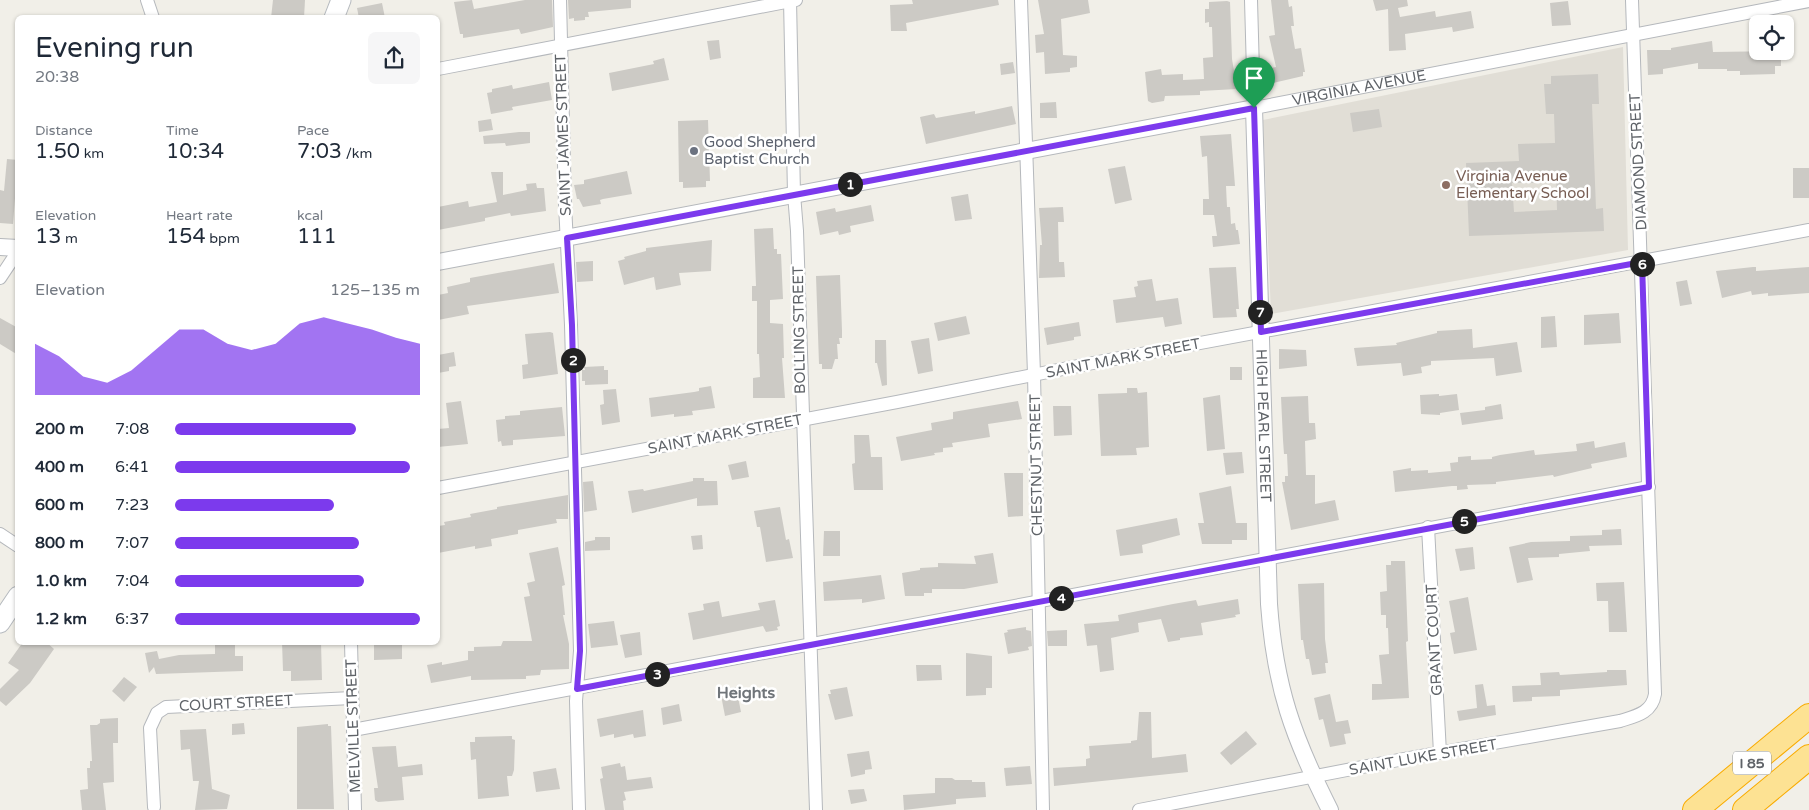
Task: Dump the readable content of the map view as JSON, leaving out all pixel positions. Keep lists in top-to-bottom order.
{
  "streets": {
    "highway": ["I 85"],
    "street": [
      "VIRGINIA AVENUE",
      "SAINT JAMES STREET",
      "DIAMOND STREET",
      "BOLLING STREET",
      "SAINT MARK STREET",
      "HIGH PEARL STREET",
      "CHESTNUT STREET",
      "GRANT COURT",
      "COURT STREET",
      "MELVILLE STREET",
      "SAINT LUKE STREET"
    ]
  },
  "crossings": [
    ["VIRGINIA AVENUE", "SAINT JAMES STREET"],
    ["VIRGINIA AVENUE", "DIAMOND STREET"],
    ["VIRGINIA AVENUE", "BOLLING STREET"],
    ["VIRGINIA AVENUE", "HIGH PEARL STREET"],
    ["VIRGINIA AVENUE", "CHESTNUT STREET"],
    ["SAINT JAMES STREET", "SAINT MARK STREET"],
    ["DIAMOND STREET", "SAINT MARK STREET"],
    ["DIAMOND STREET", "SAINT LUKE STREET"],
    ["BOLLING STREET", "SAINT MARK STREET"],
    ["SAINT MARK STREET", "HIGH PEARL STREET"],
    ["SAINT MARK STREET", "CHESTNUT STREET"],
    ["HIGH PEARL STREET", "SAINT LUKE STREET"],
    ["GRANT COURT", "SAINT LUKE STREET"],
    ["COURT STREET", "MELVILLE STREET"]
  ],
  "districts": ["Heights"],
  "places": ["Good Shepherd Baptist Church", "Virginia Avenue Elementary School"],
  "page": {
    "heading": ["Evening run", "20:38"],
    "stats": [
      ["Distance", "1.50 km"],
      ["Time", "10:34"],
      ["Pace", "7:03 /km"],
      ["Elevation", "13 m"],
      ["Heart rate", "154 bpm"],
      ["kcal", "111"]
    ],
    "pins": [
      "1",
      "6",
      "7",
      "2",
      "5",
      "4",
      "3"
    ],
    "chart": ["Elevation", "125–135 m"],
    "list": [
      {
        "name": "200 m",
        "note": "7:08"
      },
      {
        "name": "400 m",
        "note": "6:41"
      },
      {
        "name": "600 m",
        "note": "7:23"
      },
      {
        "name": "800 m",
        "note": "7:07"
      },
      {
        "name": "1.0 km",
        "note": "7:04"
      },
      {
        "name": "1.2 km",
        "note": "6:37"
      }
    ]
  }
}
